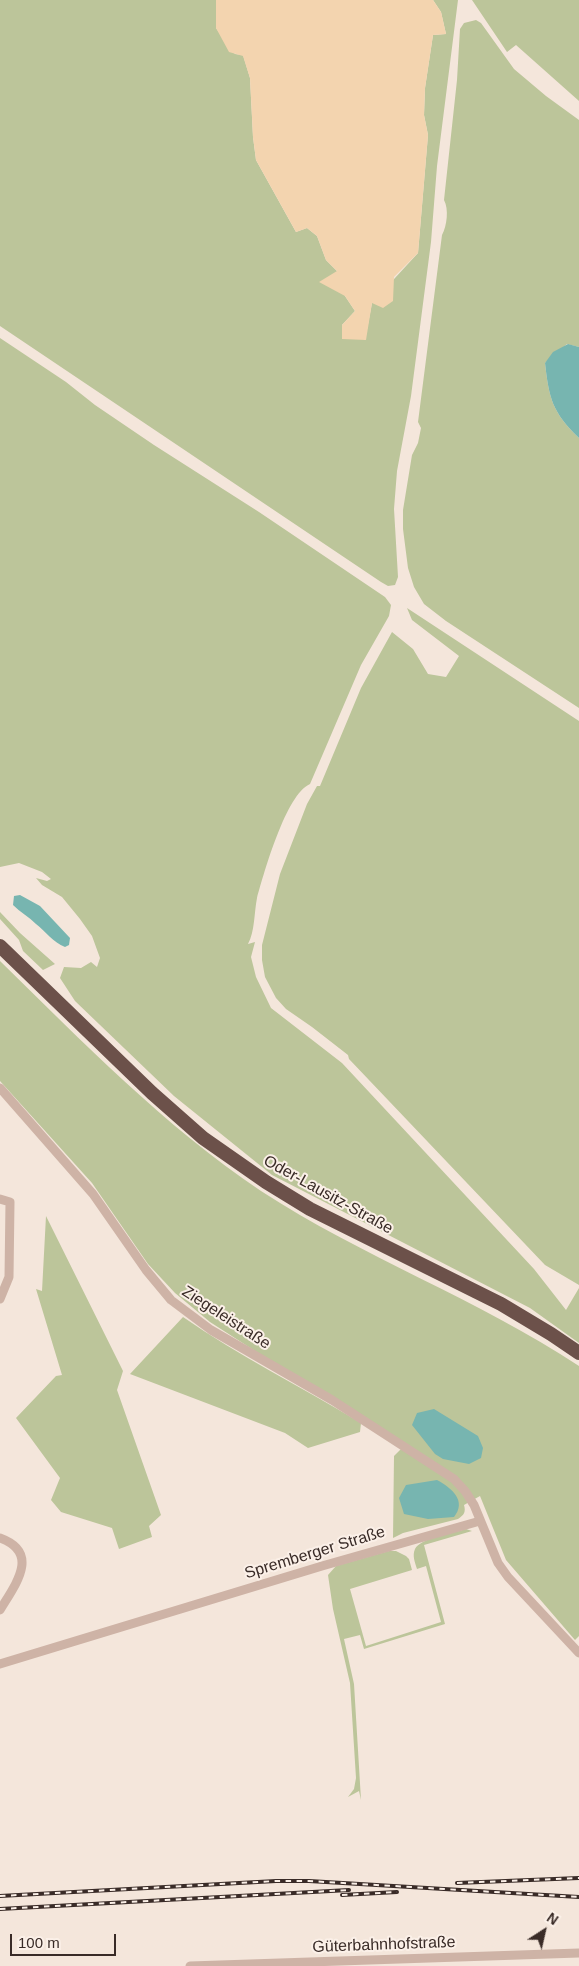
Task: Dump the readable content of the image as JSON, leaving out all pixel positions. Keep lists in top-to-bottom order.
{
  "streets": {
    "highway": ["Oder-Lausitz-Straße"],
    "street": ["Ziegeleistraße", "Spremberger Straße", "Güterbahnhofstraße"]
  },
  "crossings": [
    ["Ziegeleistraße", "Spremberger Straße"]
  ],
  "scale_bar": "100 m",
  "north": "top right"
}
